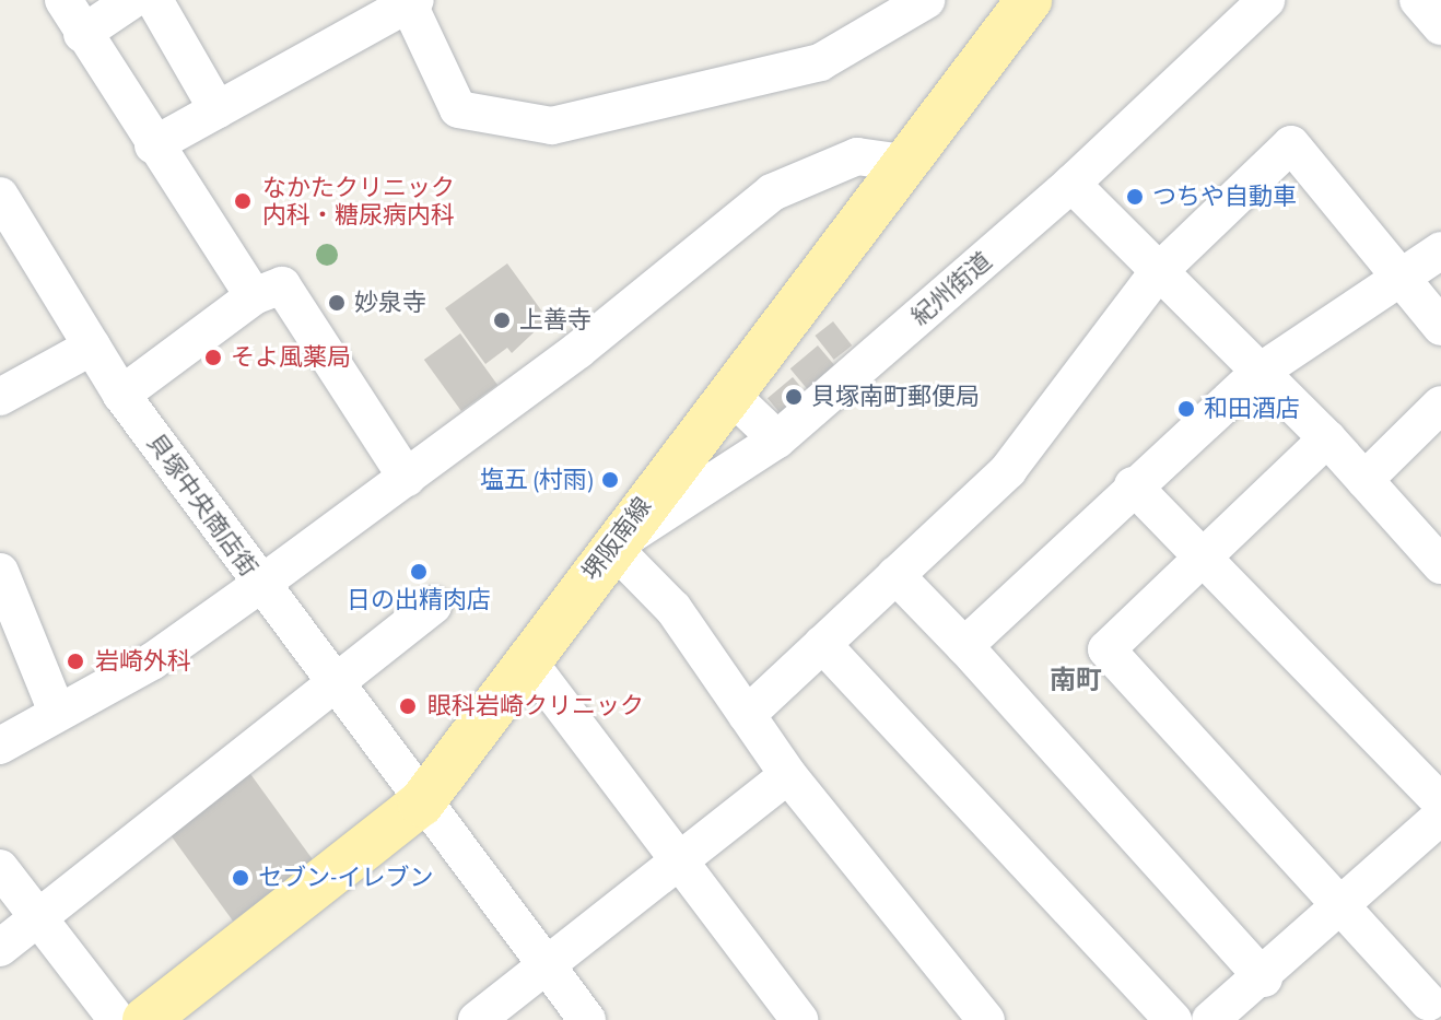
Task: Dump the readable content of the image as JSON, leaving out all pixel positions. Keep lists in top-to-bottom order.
{
  "streets": {
    "main road": ["堺阪南線"],
    "street": ["紀州街道", "貝塚中央商店街"]
  },
  "crossings": [
    ["紀州街道", "堺阪南線"],
    ["貝塚中央商店街", "堺阪南線"]
  ],
  "districts": ["南町"],
  "places": [
    "つちや自動車",
    "なかたクリニック 内科・糖尿病内科",
    "妙泉寺",
    "上善寺",
    "そよ風薬局",
    "貝塚南町郵便局",
    "和田酒店",
    "塩五 (村雨)",
    "日の出精肉店",
    "岩崎外科",
    "眼科岩崎クリニック",
    "セブン-イレブン"
  ]
}
